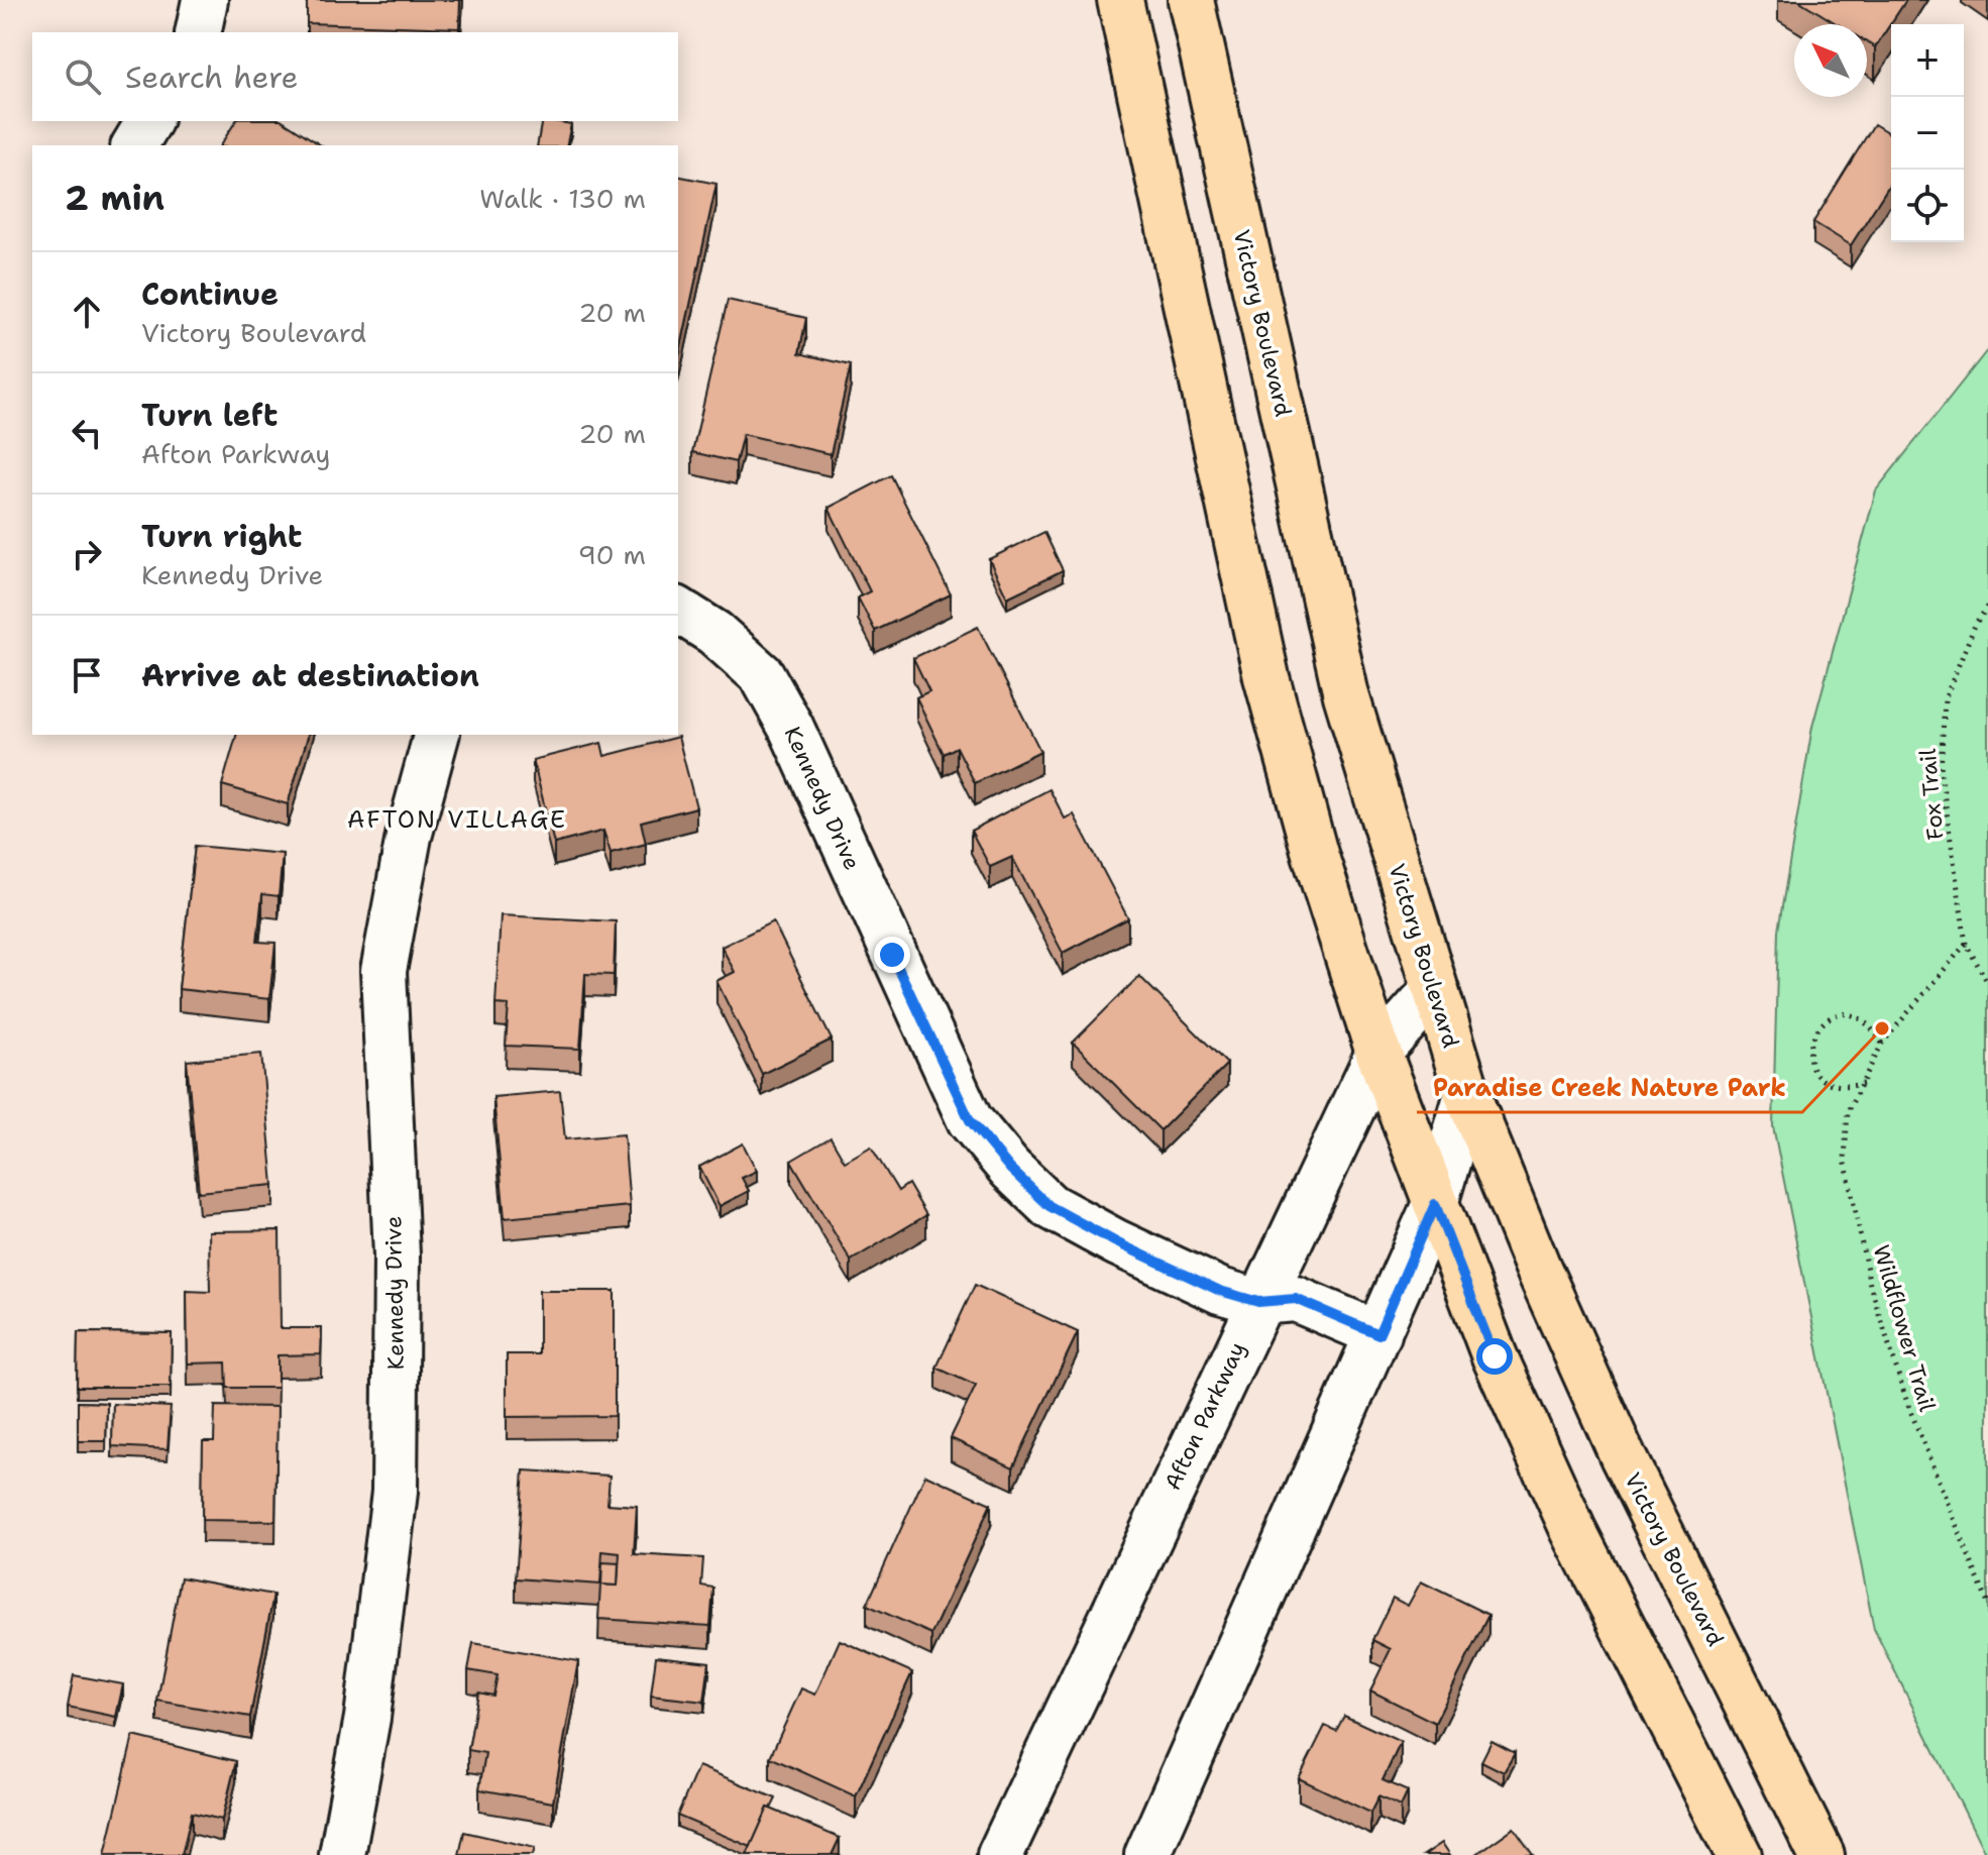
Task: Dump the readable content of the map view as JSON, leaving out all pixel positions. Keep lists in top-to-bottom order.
{
  "streets": {
    "main road": ["Victory Boulevard"],
    "street": ["Kennedy Drive", "Afton Parkway"],
    "path": ["Fox Trail", "Wildflower Trail"]
  },
  "crossings": [
    ["Victory Boulevard", "Afton Parkway"],
    ["Fox Trail", "Wildflower Trail"],
    ["Kennedy Drive", "Afton Parkway"]
  ],
  "districts": ["AFTON VILLAGE"],
  "places": ["Paradise Creek Nature Park"],
  "north": "top left",
  "page": {
    "map_buttons": ["+", "−"],
    "search": "Search here",
    "heading": ["2 min", "Walk · 130 m"],
    "list": [
      ["Continue", "Victory Boulevard", "20 m"],
      ["Turn left", "Afton Parkway", "20 m"],
      ["Turn right", "Kennedy Drive", "90 m"],
      "Arrive at destination"
    ]
  }
}
